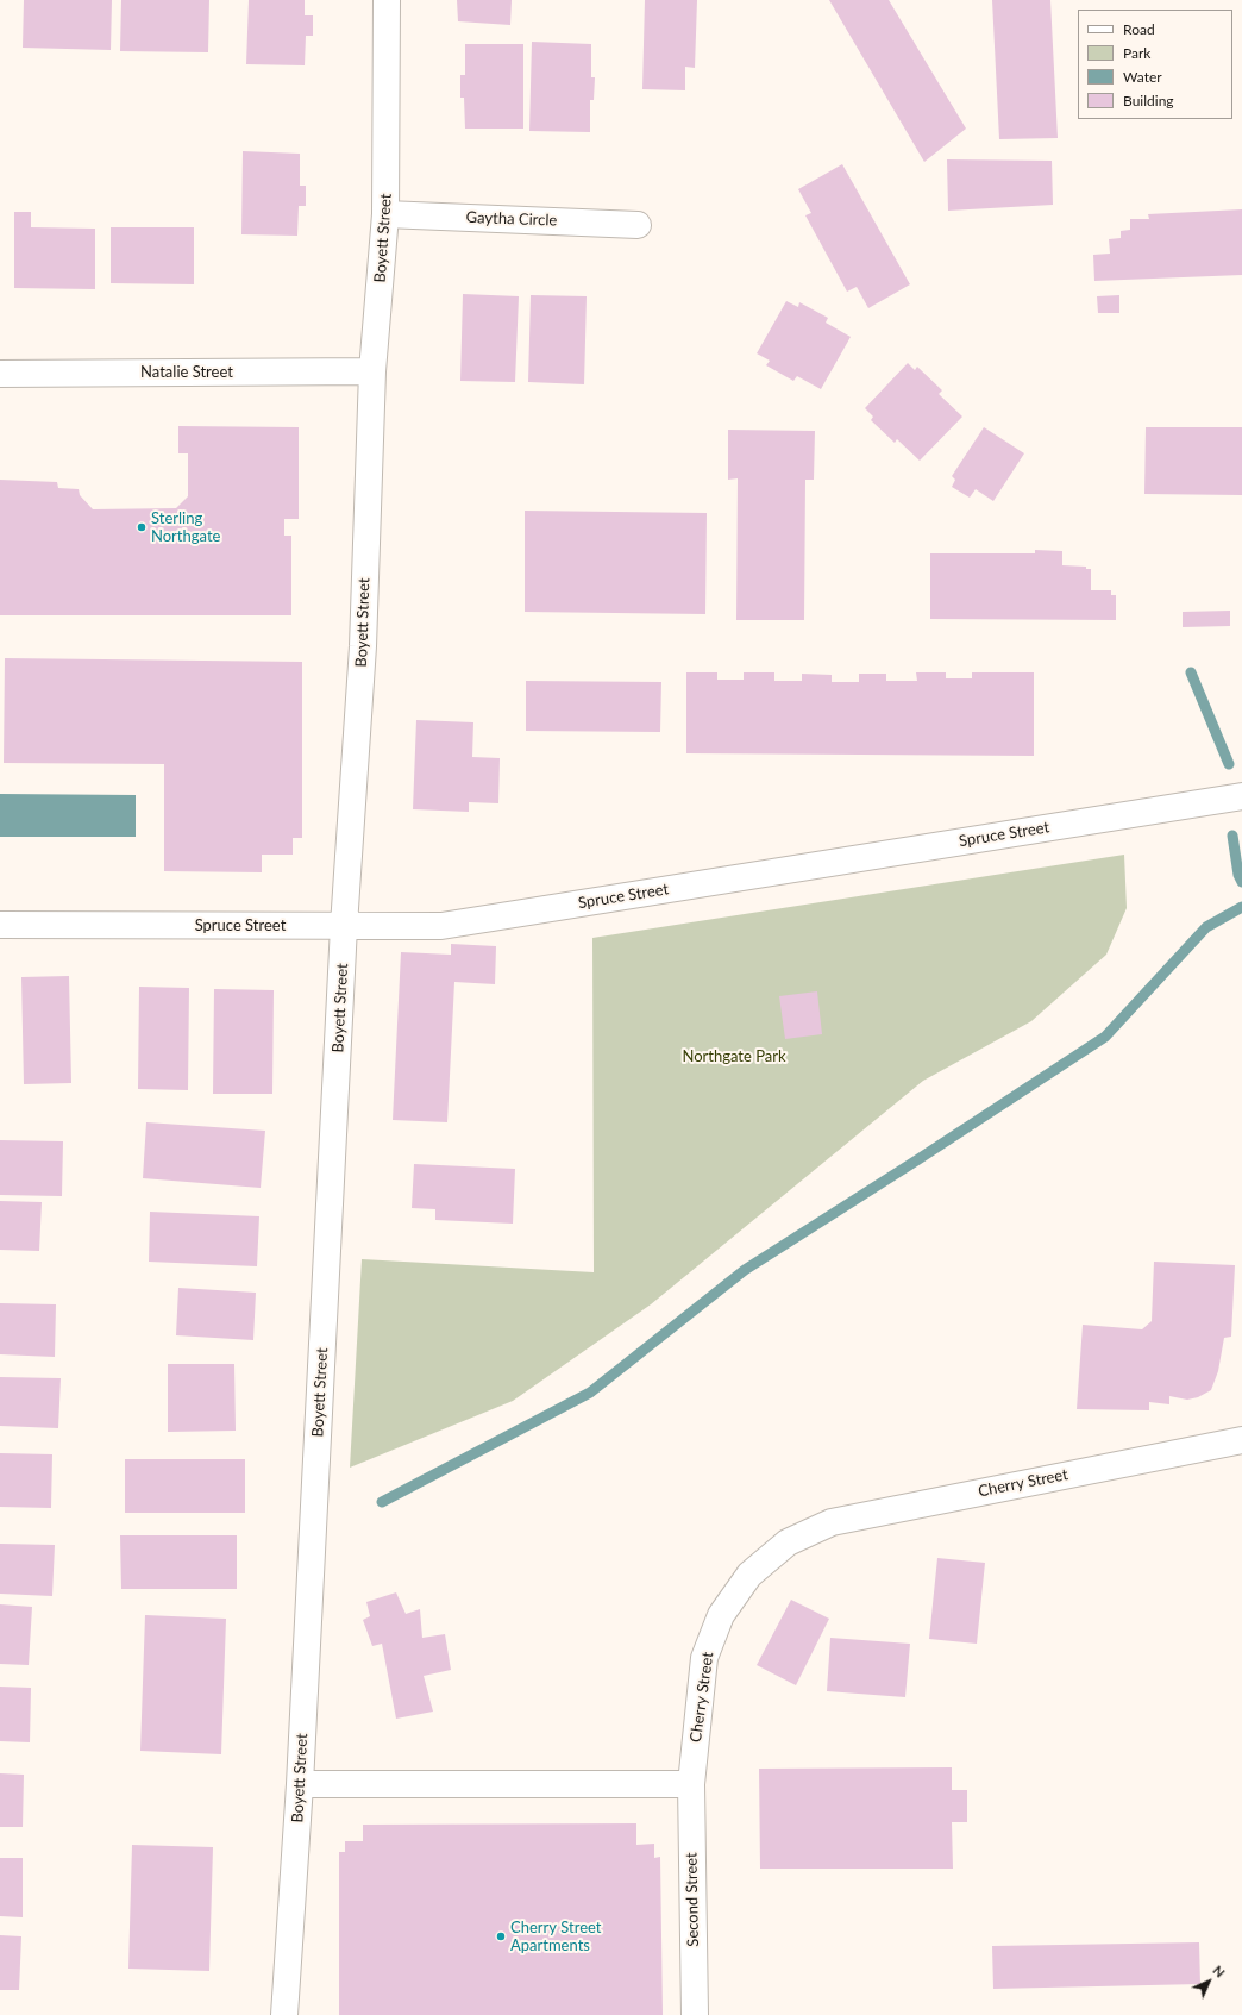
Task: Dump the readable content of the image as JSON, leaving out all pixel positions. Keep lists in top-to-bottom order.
{
  "streets": {
    "street": [
      "Gaytha Circle",
      "Boyett Street",
      "Natalie Street",
      "Spruce Street",
      "Cherry Street",
      "Second Street"
    ]
  },
  "crossings": [
    ["Gaytha Circle", "Boyett Street"],
    ["Boyett Street", "Natalie Street"],
    ["Boyett Street", "Spruce Street"],
    ["Cherry Street", "Second Street"]
  ],
  "parks": ["Northgate Park"],
  "places": ["Sterling Northgate", "Cherry Street Apartments"],
  "legend": [
    "Road",
    "Park",
    "Water",
    "Building"
  ],
  "north": "top right"
}
